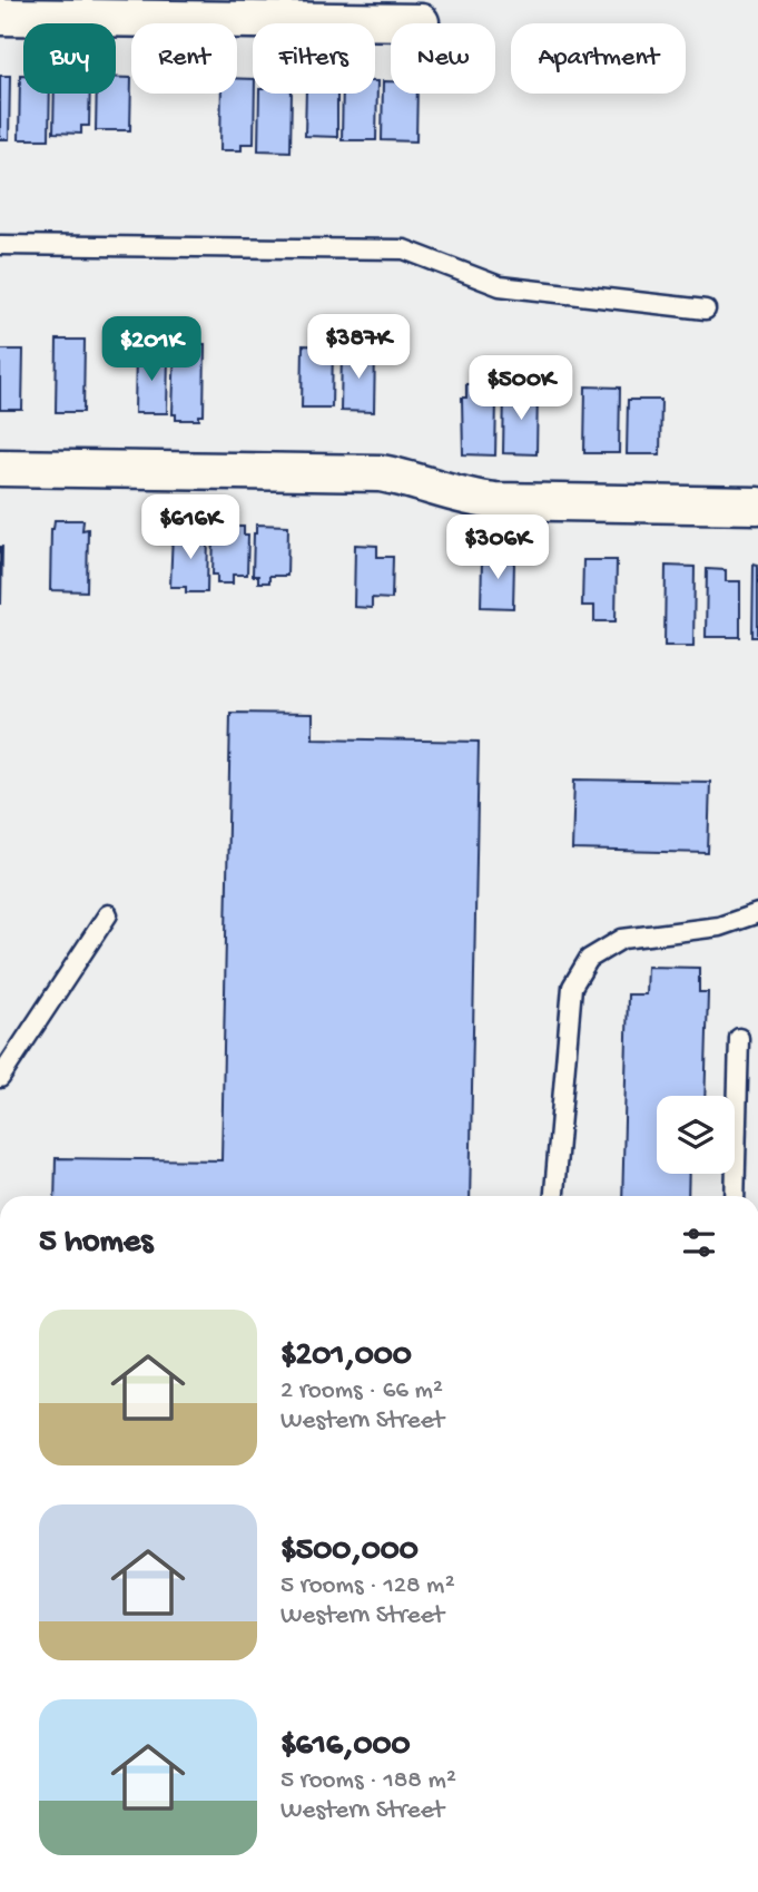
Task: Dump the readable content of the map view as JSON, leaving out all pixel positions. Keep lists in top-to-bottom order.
{
  "page": {
    "chip": [
      "Buy",
      "Rent",
      "Filters",
      "New",
      "Apartment"
    ],
    "price": [
      "$387K",
      "$201K",
      "$500K",
      "$616K",
      "$306K"
    ],
    "heading": "5 homes",
    "list": [
      {
        "name": "$201,000",
        "note": "2 rooms · 66 m² · Western Street"
      },
      {
        "name": "$500,000",
        "note": "5 rooms · 128 m² · Western Street"
      },
      {
        "name": "$616,000",
        "note": "5 rooms · 188 m² · Western Street"
      }
    ]
  }
}
